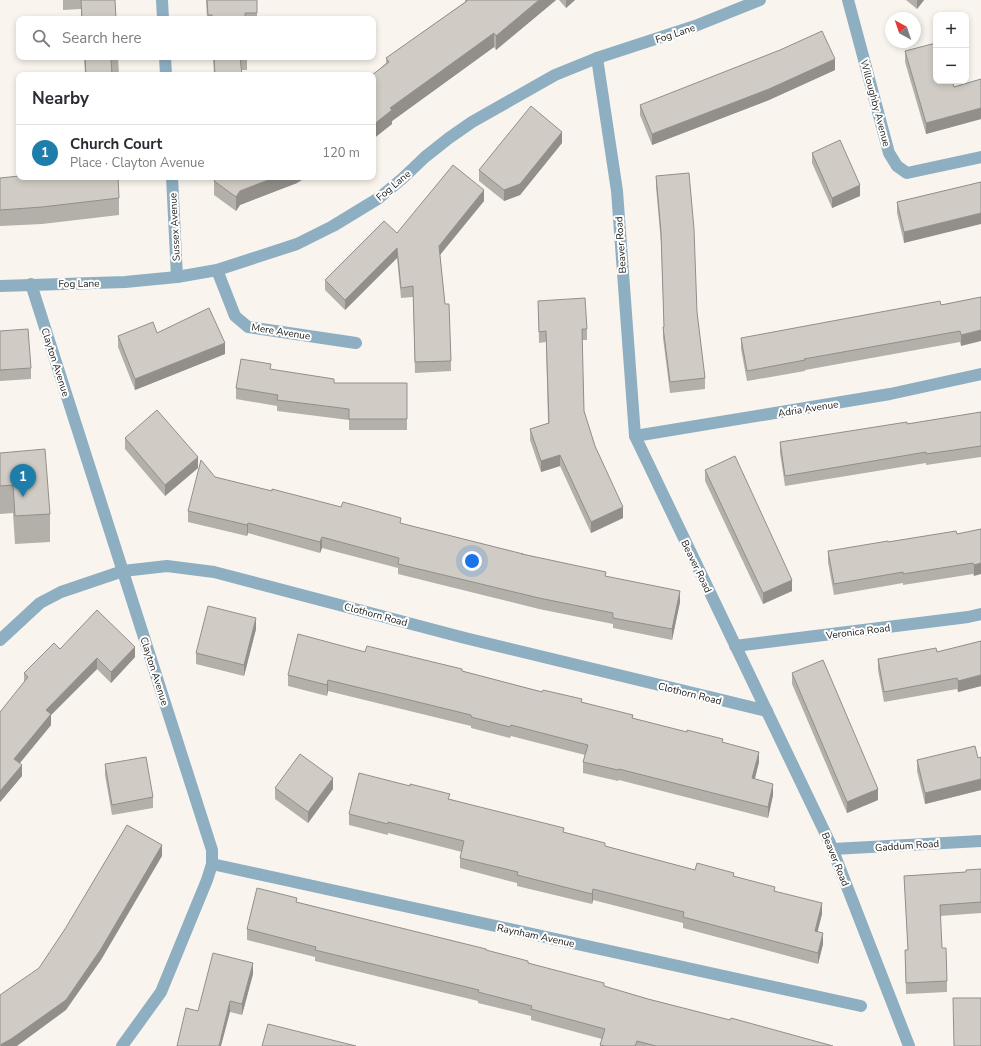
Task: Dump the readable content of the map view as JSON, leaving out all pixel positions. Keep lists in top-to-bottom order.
{
  "streets": {
    "street": [
      "Fog Lane",
      "Willoughby Avenue",
      "Sussex Avenue",
      "Beaver Road",
      "Mere Avenue",
      "Clayton Avenue",
      "Adria Avenue",
      "Clothorn Road",
      "Veronica Road",
      "Gaddum Road",
      "Raynham Avenue"
    ]
  },
  "crossings": [
    ["Fog Lane", "Sussex Avenue"],
    ["Fog Lane", "Beaver Road"],
    ["Fog Lane", "Mere Avenue"],
    ["Fog Lane", "Clayton Avenue"],
    ["Beaver Road", "Adria Avenue"],
    ["Beaver Road", "Clothorn Road"],
    ["Beaver Road", "Veronica Road"],
    ["Beaver Road", "Gaddum Road"],
    ["Clayton Avenue", "Clothorn Road"],
    ["Clayton Avenue", "Raynham Avenue"]
  ],
  "north": "top left",
  "page": {
    "map_buttons": ["+", "−"],
    "search": "Search here",
    "heading": "Nearby",
    "list": [
      {
        "mark": "1",
        "name": "Church Court",
        "note": "Place · Clayton Avenue",
        "value": "120 m"
      }
    ],
    "pins": "1"
  }
}
